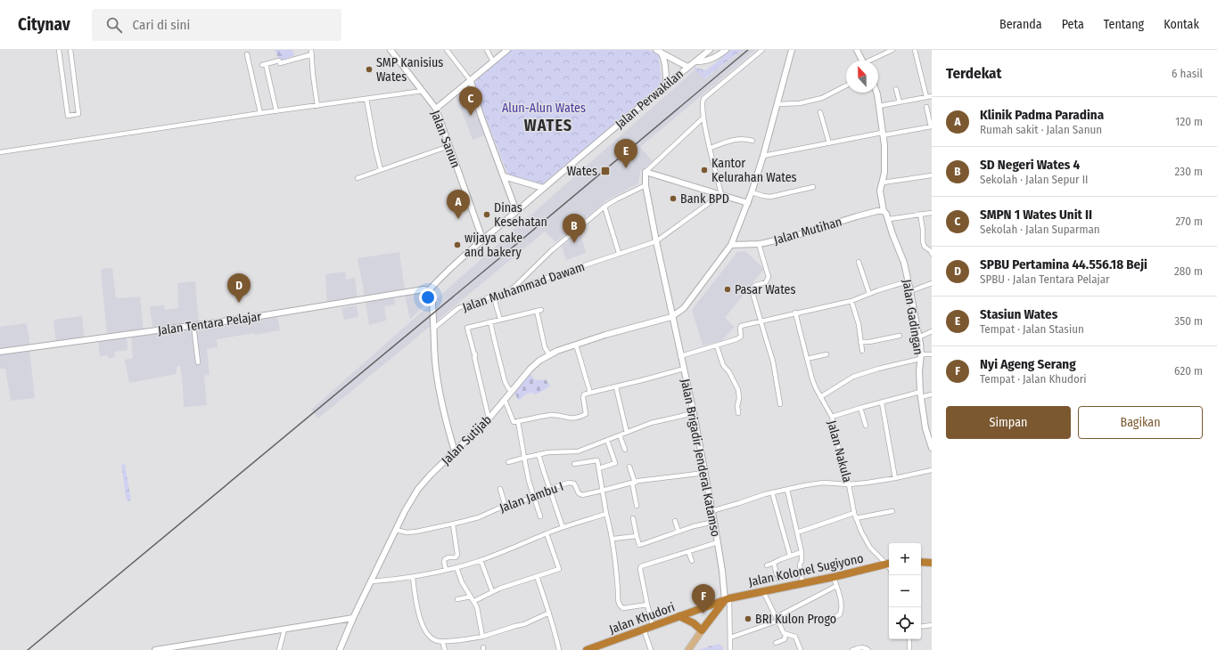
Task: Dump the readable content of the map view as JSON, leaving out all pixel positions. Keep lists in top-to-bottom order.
{
  "streets": {
    "highway": ["Jalan Kolonel Sugiyono", "Jalan Khudori"],
    "main road": [
      "Jalan Perwakilan",
      "Jalan Sanun",
      "Jalan Mutihan",
      "Jalan Gadingan",
      "Jalan Tentara Pelajar",
      "Jalan Sutijab",
      "Jalan Brigadir Jenderal Katamso"
    ],
    "street": ["Jalan Muhammad Dawam", "Jalan Nakula", "Jalan Jambu I"]
  },
  "crossings": [
    ["Jalan Perwakilan", "Jalan Sanun"],
    ["Jalan Perwakilan", "Jalan Tentara Pelajar"],
    ["Jalan Mutihan", "Jalan Gadingan"],
    ["Jalan Muhammad Dawam", "Jalan Brigadir Jenderal Katamso"],
    ["Jalan Sutijab", "Jalan Brigadir Jenderal Katamso"],
    ["Jalan Sutijab", "Jalan Jambu I"],
    ["Jalan Nakula", "Jalan Kolonel Sugiyono"],
    ["Jalan Brigadir Jenderal Katamso", "Jalan Jambu I"],
    ["Jalan Brigadir Jenderal Katamso", "Jalan Kolonel Sugiyono"],
    ["Jalan Brigadir Jenderal Katamso", "Jalan Khudori"],
    ["Jalan Kolonel Sugiyono", "Jalan Khudori"]
  ],
  "districts": ["WATES"],
  "parks": ["Alun-Alun Wates"],
  "places": {
    "other": [
      "SMP Kanisius Wates",
      "Kantor Kelurahan Wates",
      "Bank BPD",
      "Dinas Kesehatan",
      "wijaya cake and bakery",
      "Pasar Wates",
      "BRI Kulon Progo"
    ],
    "transit": ["Wates"]
  },
  "north": "top",
  "page": {
    "header": "Citynav",
    "search": "Cari di sini",
    "nav": [
      "Beranda",
      "Peta",
      "Tentang",
      "Kontak"
    ],
    "heading": ["Terdekat", "6 hasil"],
    "pins": [
      "C",
      "E",
      "A",
      "B",
      "D",
      "F"
    ],
    "list": [
      {
        "mark": "A",
        "name": "Klinik Padma Paradina",
        "note": "Rumah sakit · Jalan Sanun",
        "value": "120 m"
      },
      {
        "mark": "B",
        "name": "SD Negeri Wates 4",
        "note": "Sekolah · Jalan Sepur II",
        "value": "230 m"
      },
      {
        "mark": "C",
        "name": "SMPN 1 Wates Unit II",
        "note": "Sekolah · Jalan Suparman",
        "value": "270 m"
      },
      {
        "mark": "D",
        "name": "SPBU Pertamina 44.556.18 Beji",
        "note": "SPBU · Jalan Tentara Pelajar",
        "value": "280 m"
      },
      {
        "mark": "E",
        "name": "Stasiun Wates",
        "note": "Tempat · Jalan Stasiun",
        "value": "350 m"
      },
      {
        "mark": "F",
        "name": "Nyi Ageng Serang",
        "note": "Tempat · Jalan Khudori",
        "value": "620 m"
      }
    ],
    "buttons": ["Simpan", "Bagikan"],
    "map_buttons": ["+", "−"]
  }
}
